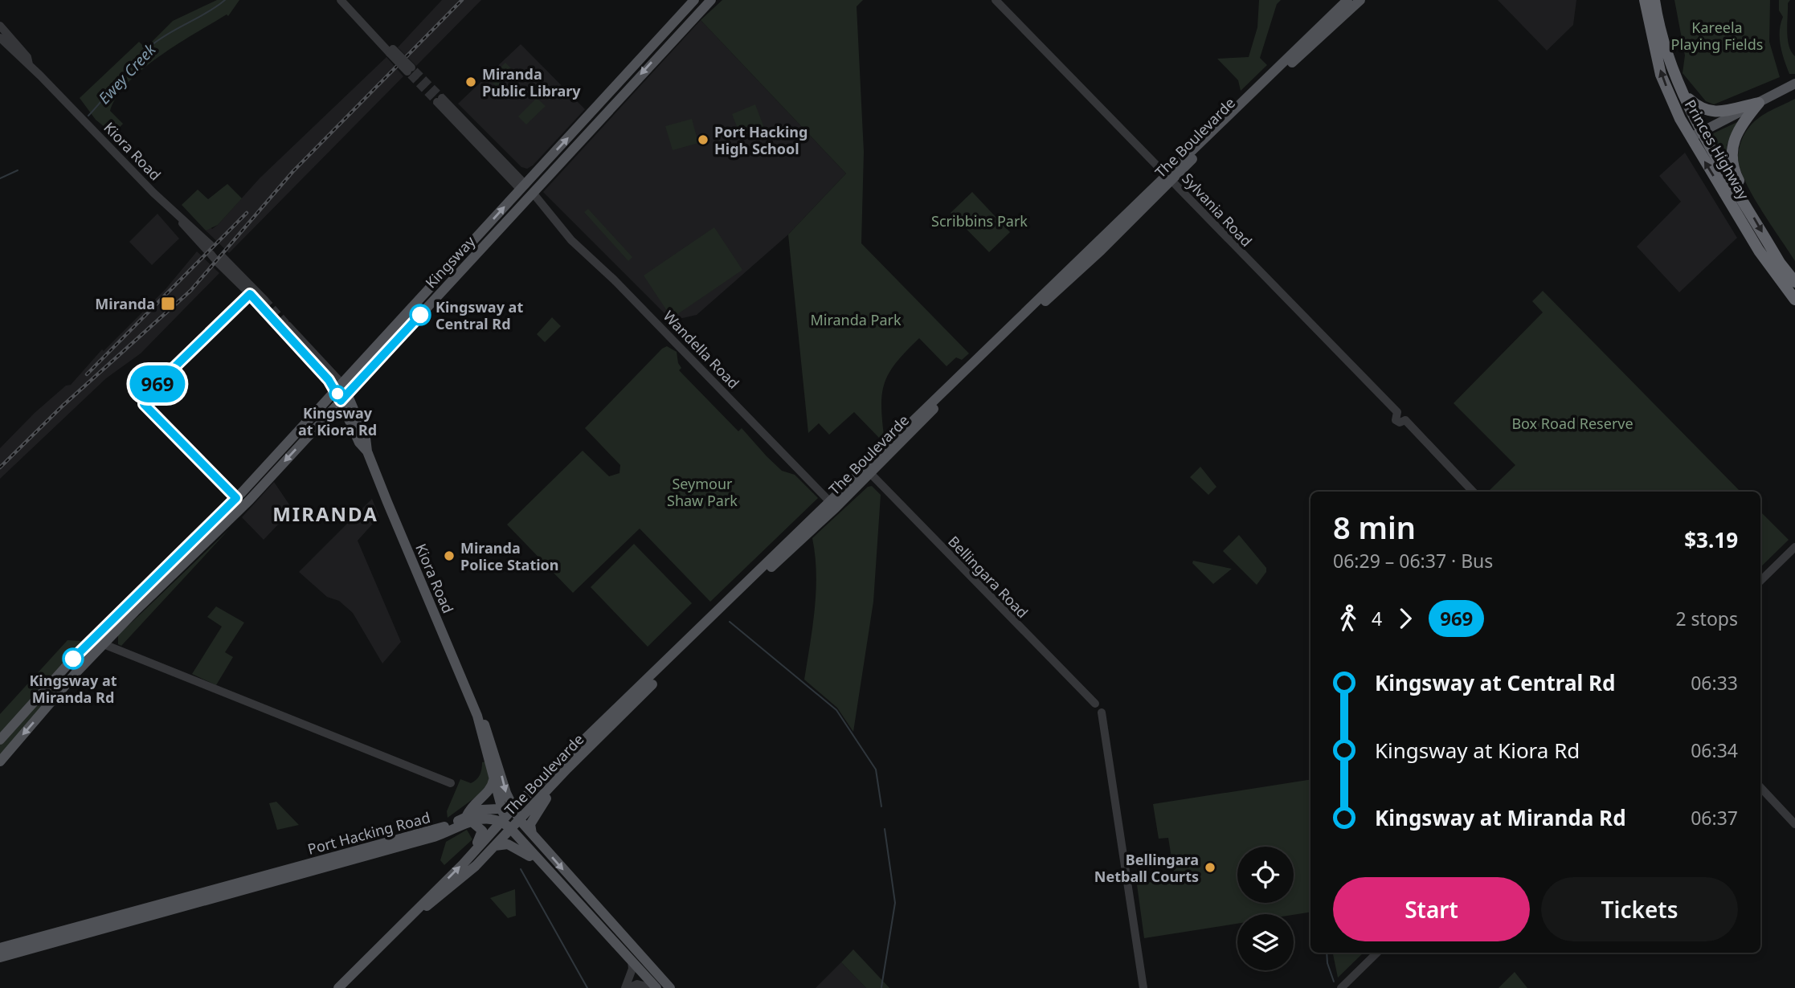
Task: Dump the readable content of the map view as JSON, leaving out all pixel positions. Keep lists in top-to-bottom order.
{
  "streets": {
    "highway": ["Princes Highway"],
    "main road": [
      "The Boulevarde",
      "Kiora Road",
      "Kingsway",
      "Port Hacking Road"
    ],
    "street": ["Sylvania Road", "Wandella Road", "Bellingara Road"]
  },
  "crossings": [
    ["The Boulevarde", "Kiora Road"],
    ["The Boulevarde", "Sylvania Road"],
    ["The Boulevarde", "Wandella Road"],
    ["The Boulevarde", "Bellingara Road"],
    ["The Boulevarde", "Port Hacking Road"],
    ["Kiora Road", "Kingsway"],
    ["Kiora Road", "Port Hacking Road"],
    ["Kingsway", "Wandella Road"]
  ],
  "districts": ["MIRANDA"],
  "water": ["Ewey Creek"],
  "parks": [
    "Kareela Playing Fields",
    "Scribbins Park",
    "Miranda Park",
    "Box Road Reserve",
    "Seymour Shaw Park"
  ],
  "places": {
    "other": [
      "Miranda Public Library",
      "Port Hacking High School",
      "Kingsway at Central Rd",
      "Kingsway at Kiora Rd",
      "Miranda Police Station",
      "Kingsway at Miranda Rd",
      "Bellingara Netball Courts"
    ],
    "transit": ["Miranda"]
  },
  "lines": ["bus line 969"],
  "page": {
    "on_map": "969",
    "heading": ["8 min", "06:29 – 06:37 · Bus", "$3.19"],
    "legs": ["4", "969", "2 stops"],
    "list": [
      {
        "name": "Kingsway at Central Rd",
        "value": "06:33"
      },
      {
        "name": "Kingsway at Kiora Rd",
        "value": "06:34"
      },
      {
        "name": "Kingsway at Miranda Rd",
        "value": "06:37"
      }
    ],
    "buttons": ["Start", "Tickets"]
  }
}
